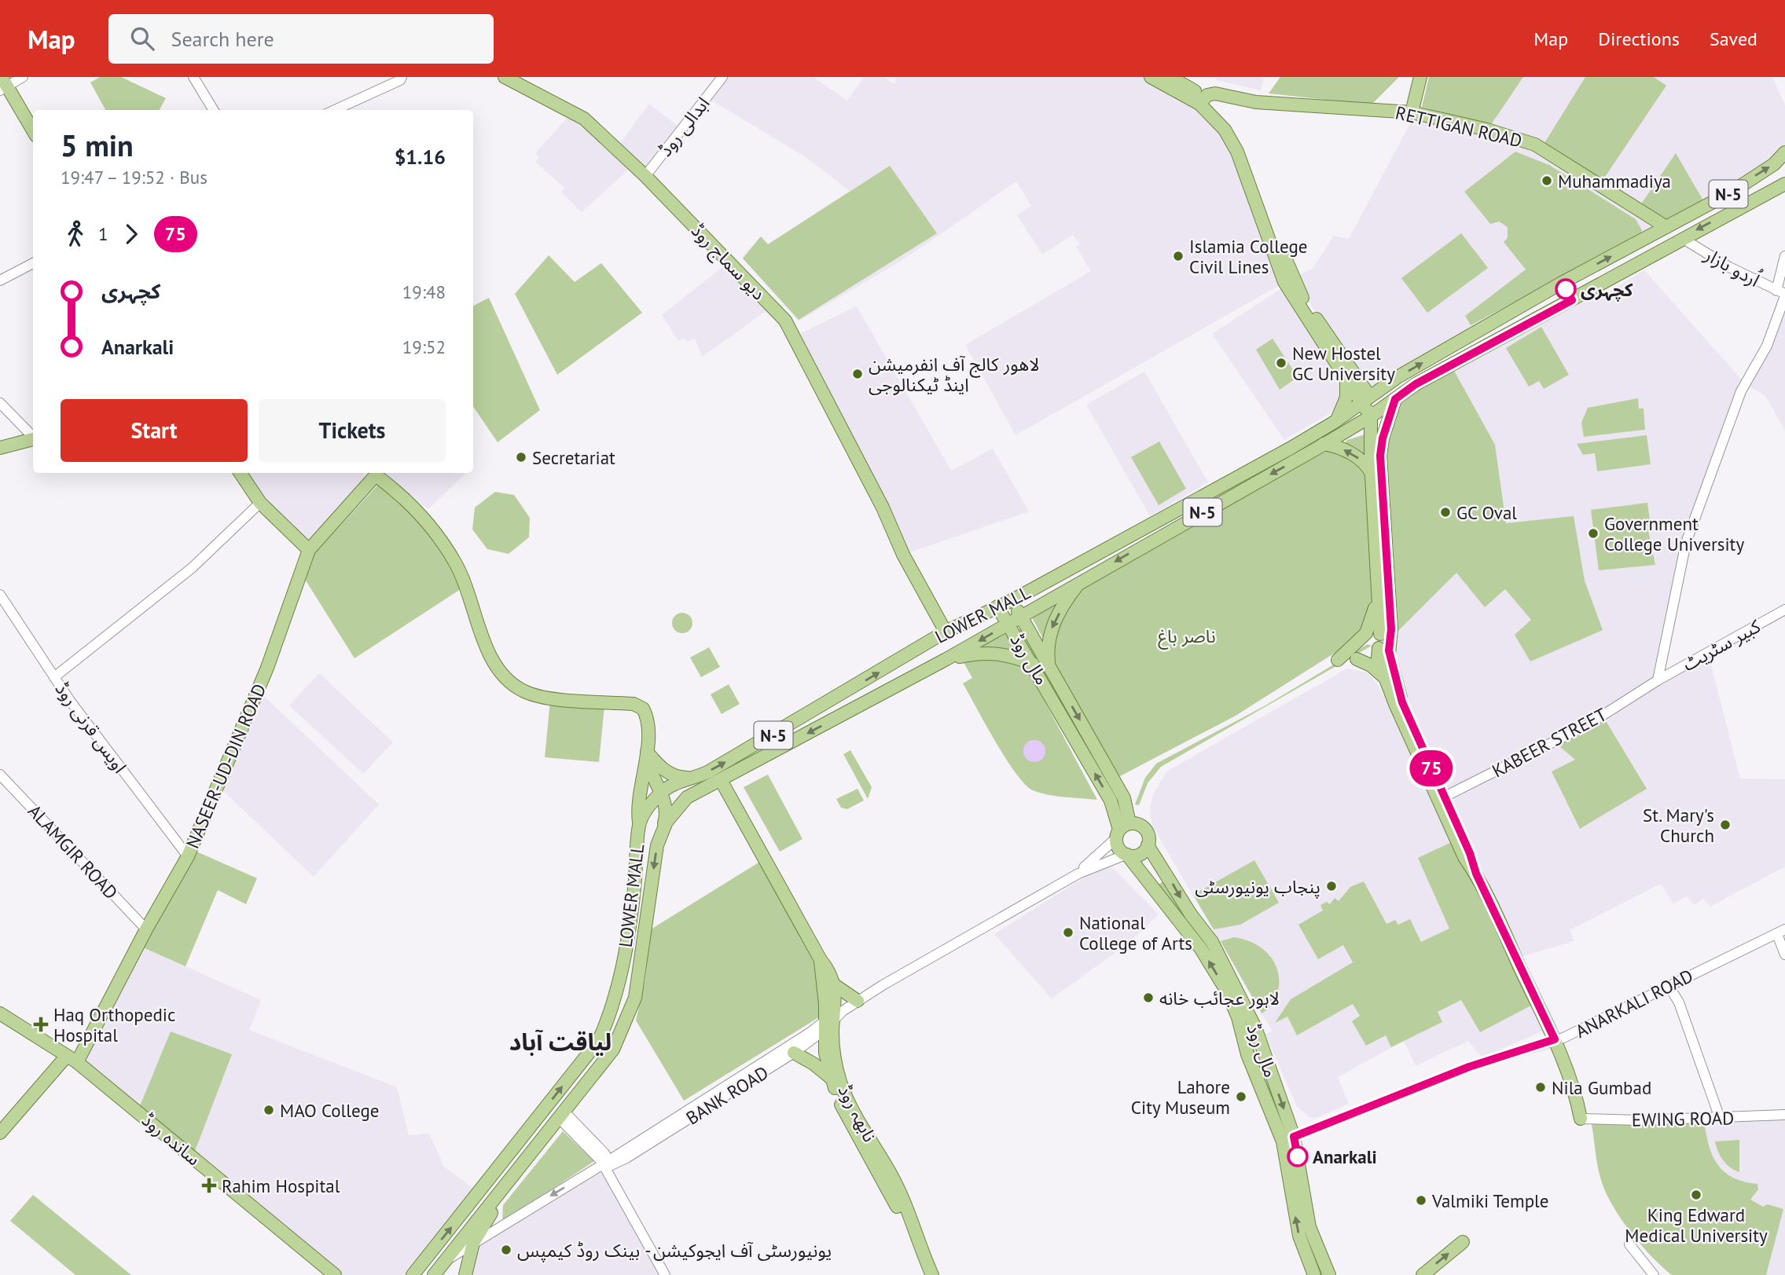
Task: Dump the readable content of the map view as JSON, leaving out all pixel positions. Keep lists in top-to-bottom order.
{
  "streets": {
    "main road": [
      "RETTIGAN ROAD",
      "N-5",
      "دیو سماج روڈ",
      "LOWER MALL",
      "مال روڈ",
      "NASEER-UD-DIN ROAD",
      "نابھہ روڈ",
      "ساندہ روڈ"
    ],
    "street": [
      "ابدالی روڈ",
      "اُردو بازار",
      "کبیر سٹریٹ",
      "اویس قرنی روڈ",
      "KABEER STREET",
      "ALAMGIR ROAD",
      "ANARKALI ROAD",
      "BANK ROAD",
      "EWING ROAD"
    ]
  },
  "crossings": [
    ["ابدالی روڈ", "دیو سماج روڈ"],
    ["RETTIGAN ROAD", "LOWER MALL"],
    ["دیو سماج روڈ", "LOWER MALL"],
    ["اُردو بازار", "LOWER MALL"],
    ["LOWER MALL", "مال روڈ"],
    ["LOWER MALL", "BANK ROAD"],
    ["LOWER MALL", "نابھہ روڈ"],
    ["کبیر سٹریٹ", "KABEER STREET"],
    ["مال روڈ", "ANARKALI ROAD"],
    ["مال روڈ", "BANK ROAD"],
    ["اویس قرنی روڈ", "NASEER-UD-DIN ROAD"],
    ["NASEER-UD-DIN ROAD", "ALAMGIR ROAD"],
    ["NASEER-UD-DIN ROAD", "ساندہ روڈ"],
    ["BANK ROAD", "نابھہ روڈ"]
  ],
  "districts": ["لیاقت آباد"],
  "parks": ["ناصر باغ"],
  "places": {
    "other": [
      "Muhammadiya",
      "Islamia College Civil Lines",
      "کچہری",
      "New Hostel GC University",
      "لاھور کالج آف انفرمیشن اینڈ ٹیکنالوجی",
      "Secretariat",
      "GC Oval",
      "Government College University",
      "St. Mary's Church",
      "پنجاب یونیورسٹی",
      "National College of Arts",
      "لاہور عجائب خانه",
      "Nila Gumbad",
      "Lahore City Museum",
      "MAO College",
      "Anarkali",
      "King Edward Medical University",
      "Valmiki Temple",
      "یونیورسٹی آف ایجوکیشن - بینک روڈ کیمپس"
    ],
    "health": ["Haq Orthopedic Hospital", "Rahim Hospital"]
  },
  "lines": ["bus line 75"],
  "page": {
    "header": "Map",
    "search": "Search here",
    "nav": ["Map", "Directions", "Saved"],
    "on_map": "75",
    "heading": ["5 min", "19:47 – 19:52 · Bus", "$1.16"],
    "legs": ["1", "75"],
    "list": [
      {
        "name": "کچہری",
        "value": "19:48"
      },
      {
        "name": "Anarkali",
        "value": "19:52"
      }
    ],
    "buttons": ["Start", "Tickets"]
  }
}
